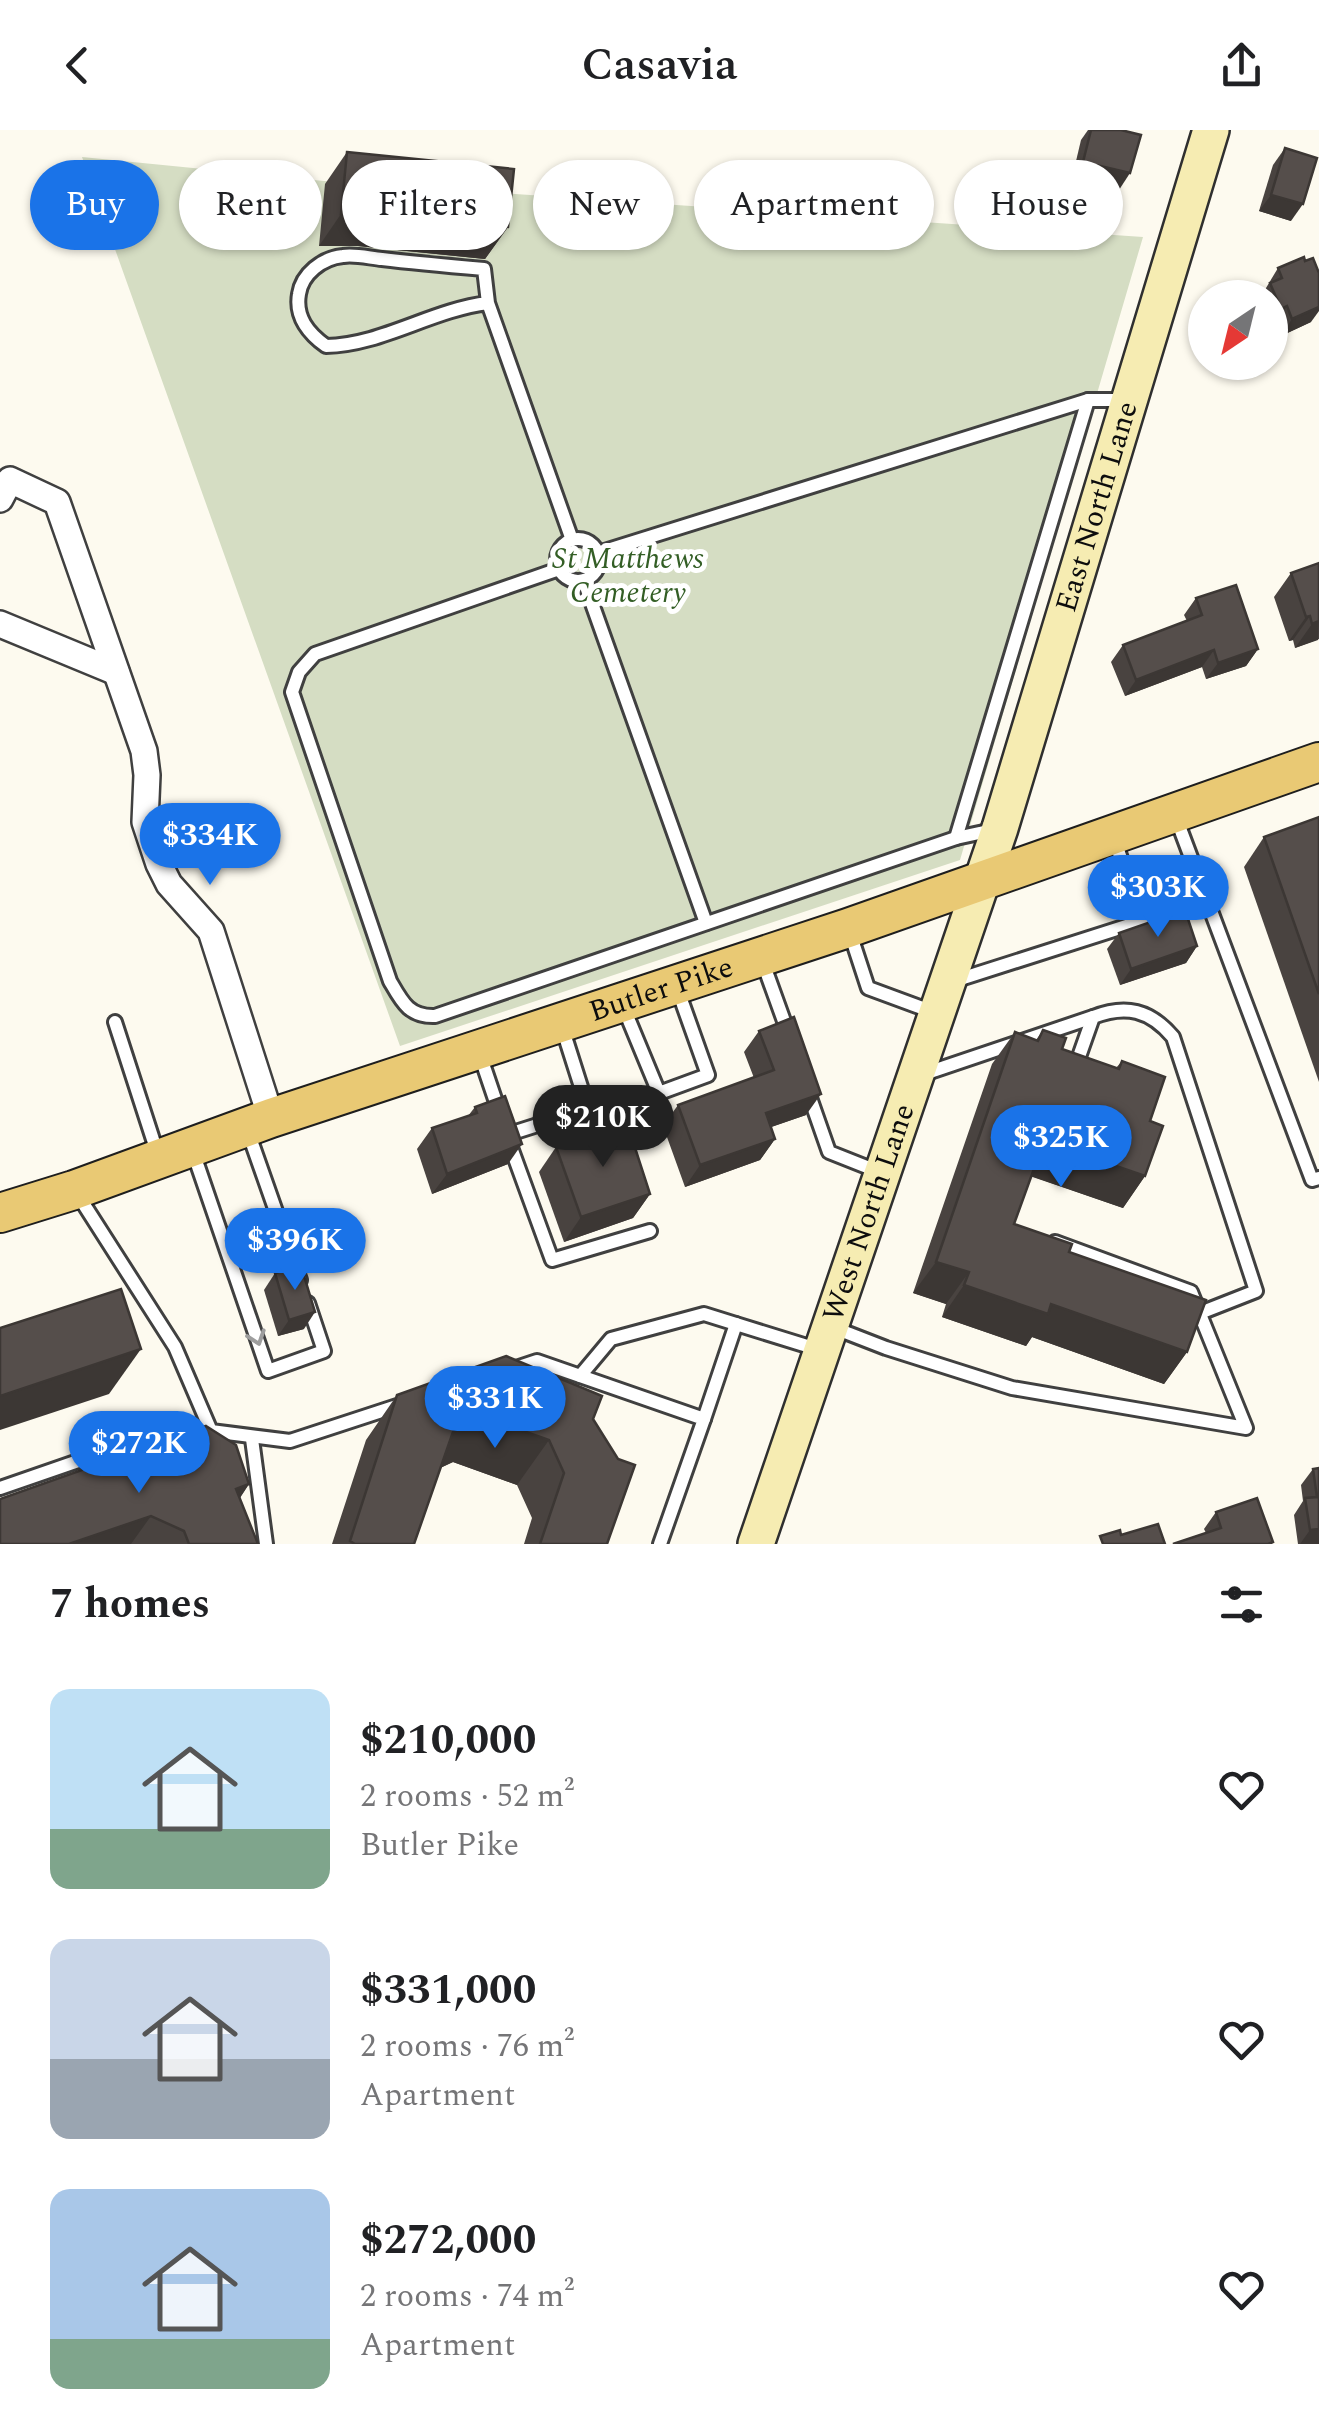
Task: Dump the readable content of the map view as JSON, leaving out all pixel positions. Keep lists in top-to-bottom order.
{
  "streets": {
    "main road": ["Butler Pike"],
    "street": ["East North Lane", "West North Lane"]
  },
  "crossings": [
    ["East North Lane", "Butler Pike"],
    ["East North Lane", "West North Lane"],
    ["Butler Pike", "West North Lane"]
  ],
  "parks": ["St Matthews Cemetery"],
  "north": "bottom left",
  "page": {
    "header": "Casavia",
    "chip": [
      "Buy",
      "Rent",
      "Filters",
      "New",
      "Apartment",
      "House"
    ],
    "price": [
      "$334K",
      "$303K",
      "$210K",
      "$325K",
      "$396K",
      "$331K",
      "$272K"
    ],
    "heading": "7 homes",
    "list": [
      {
        "name": "$210,000",
        "note": "2 rooms · 52 m² · Butler Pike"
      },
      {
        "name": "$331,000",
        "note": "2 rooms · 76 m² · Apartment"
      },
      {
        "name": "$272,000",
        "note": "2 rooms · 74 m² · Apartment"
      }
    ]
  }
}
